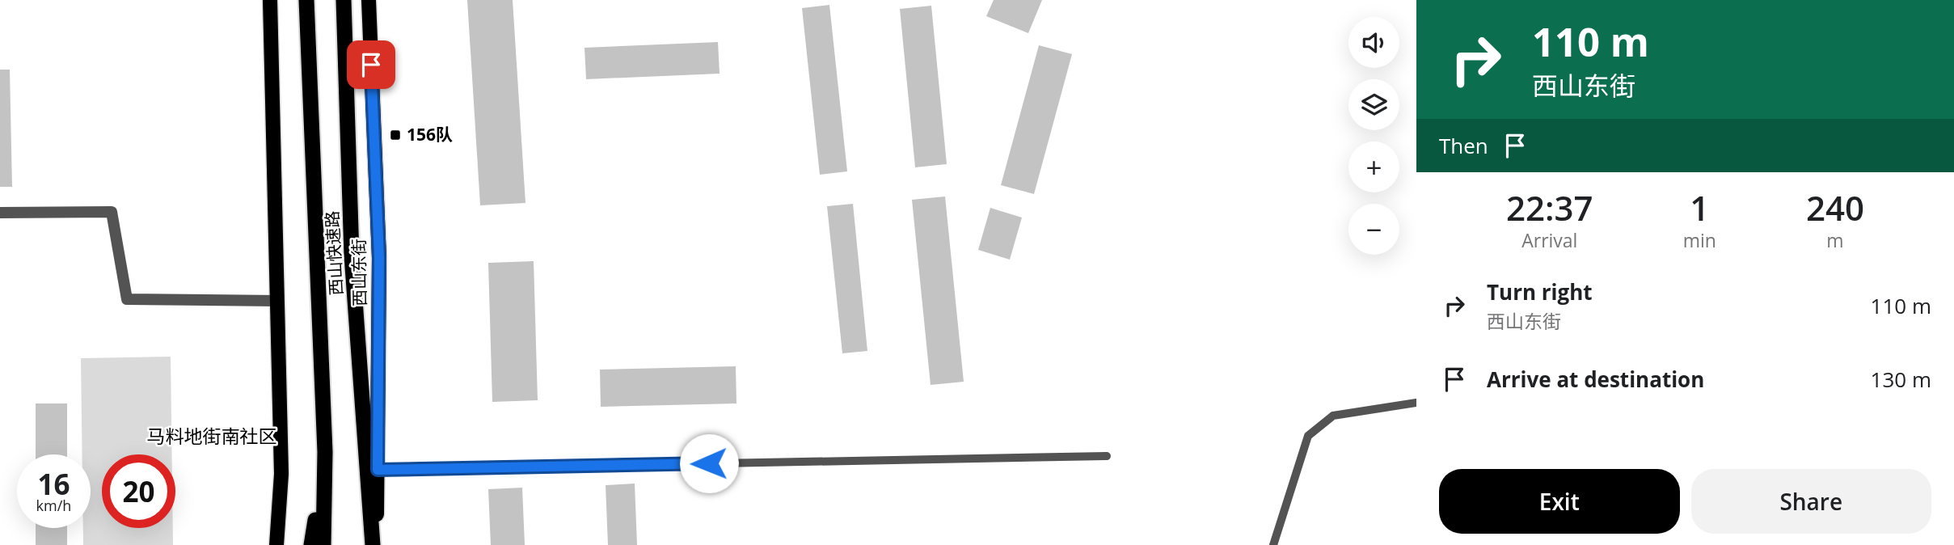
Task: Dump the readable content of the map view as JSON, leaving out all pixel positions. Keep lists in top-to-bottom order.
{
  "streets": {
    "highway": ["西山快速路"],
    "main road": ["西山东街"]
  },
  "districts": ["马料地街南社区"],
  "places": {
    "transit": ["156队"]
  },
  "page": {
    "turn": ["110 m", "西山东街"],
    "map_buttons": ["+", "−"],
    "then": "Then",
    "eta": [
      "22:37",
      "Arrival",
      "1",
      "min",
      "240",
      "m"
    ],
    "list": [
      {
        "name": "Turn right",
        "note": "西山东街",
        "value": "110 m"
      },
      {
        "name": "Arrive at destination",
        "value": "130 m"
      }
    ],
    "speed": "16 km/h",
    "limit": "20",
    "buttons": ["Exit", "Share"]
  }
}
